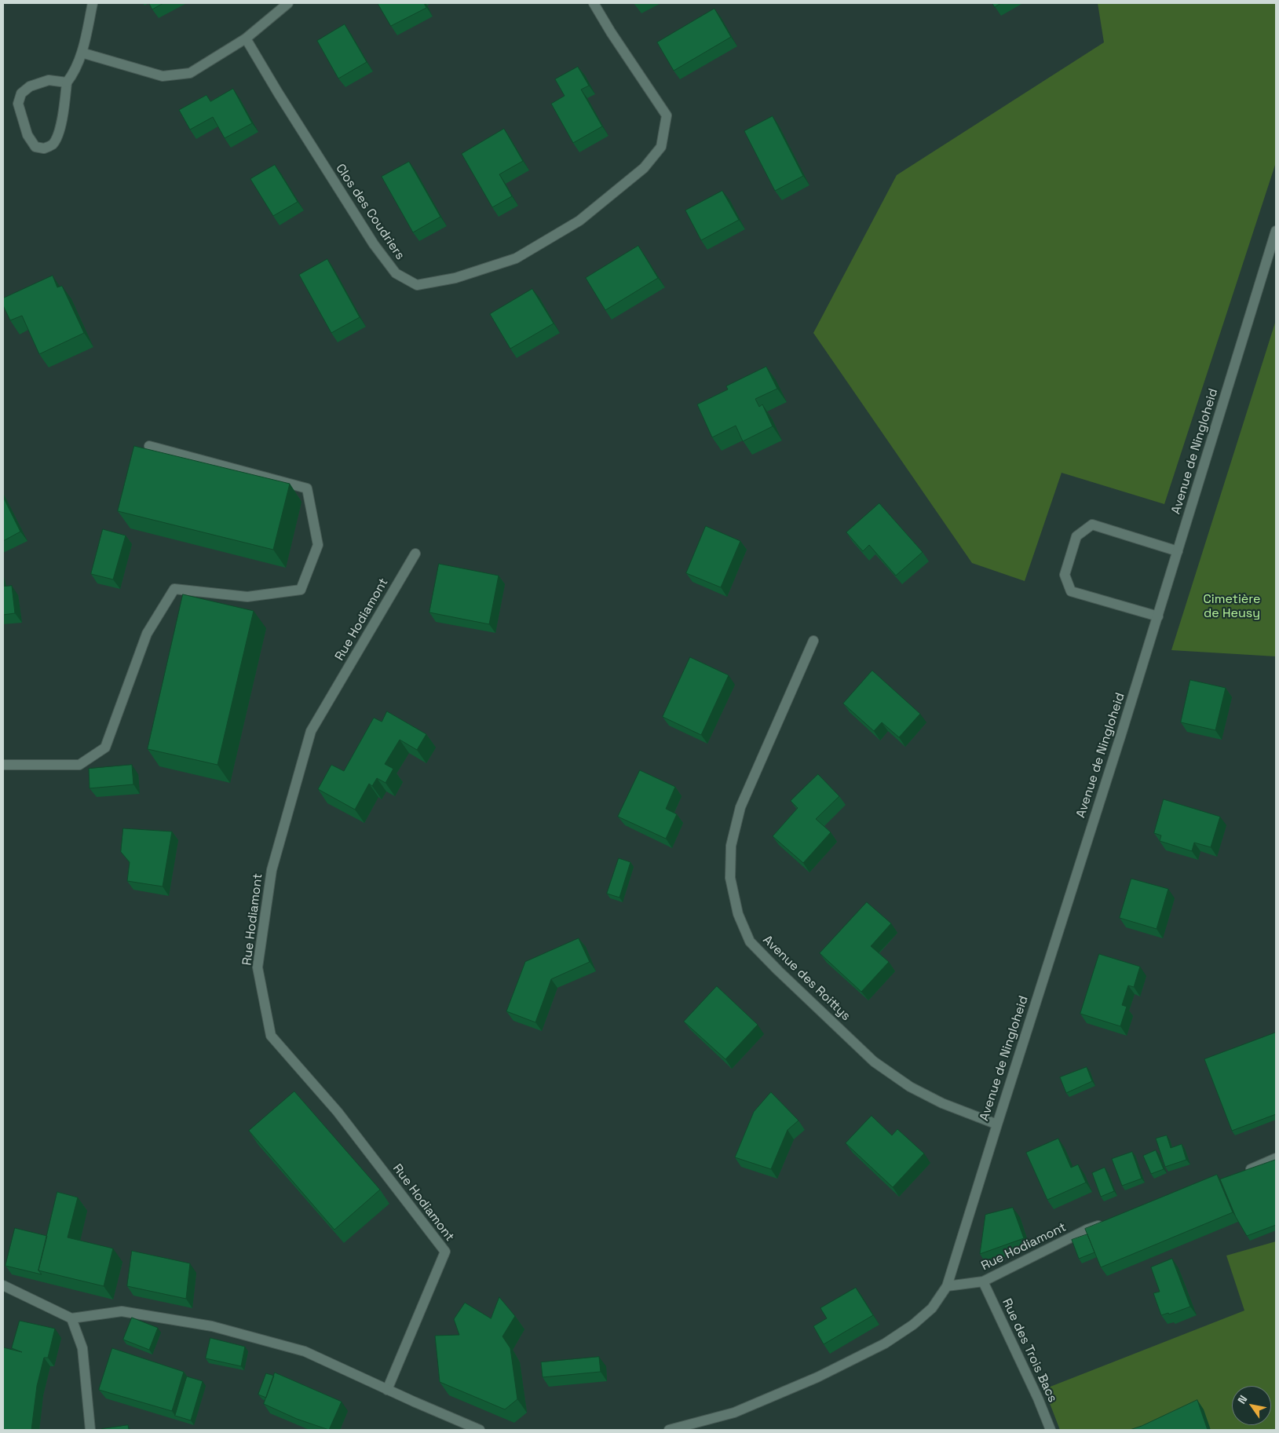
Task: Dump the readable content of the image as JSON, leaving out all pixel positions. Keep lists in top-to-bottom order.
{
  "streets": {
    "street": [
      "Clos des Coudriers",
      "Avenue de Ningloheid",
      "Rue Hodiamont",
      "Avenue des Roittys",
      "Rue des Trois Bacs"
    ]
  },
  "crossings": [
    ["Avenue de Ningloheid", "Rue Hodiamont"],
    ["Avenue de Ningloheid", "Avenue des Roittys"],
    ["Rue Hodiamont", "Rue des Trois Bacs"]
  ],
  "parks": ["Cimetière de Heusy"],
  "north": "top left"
}
